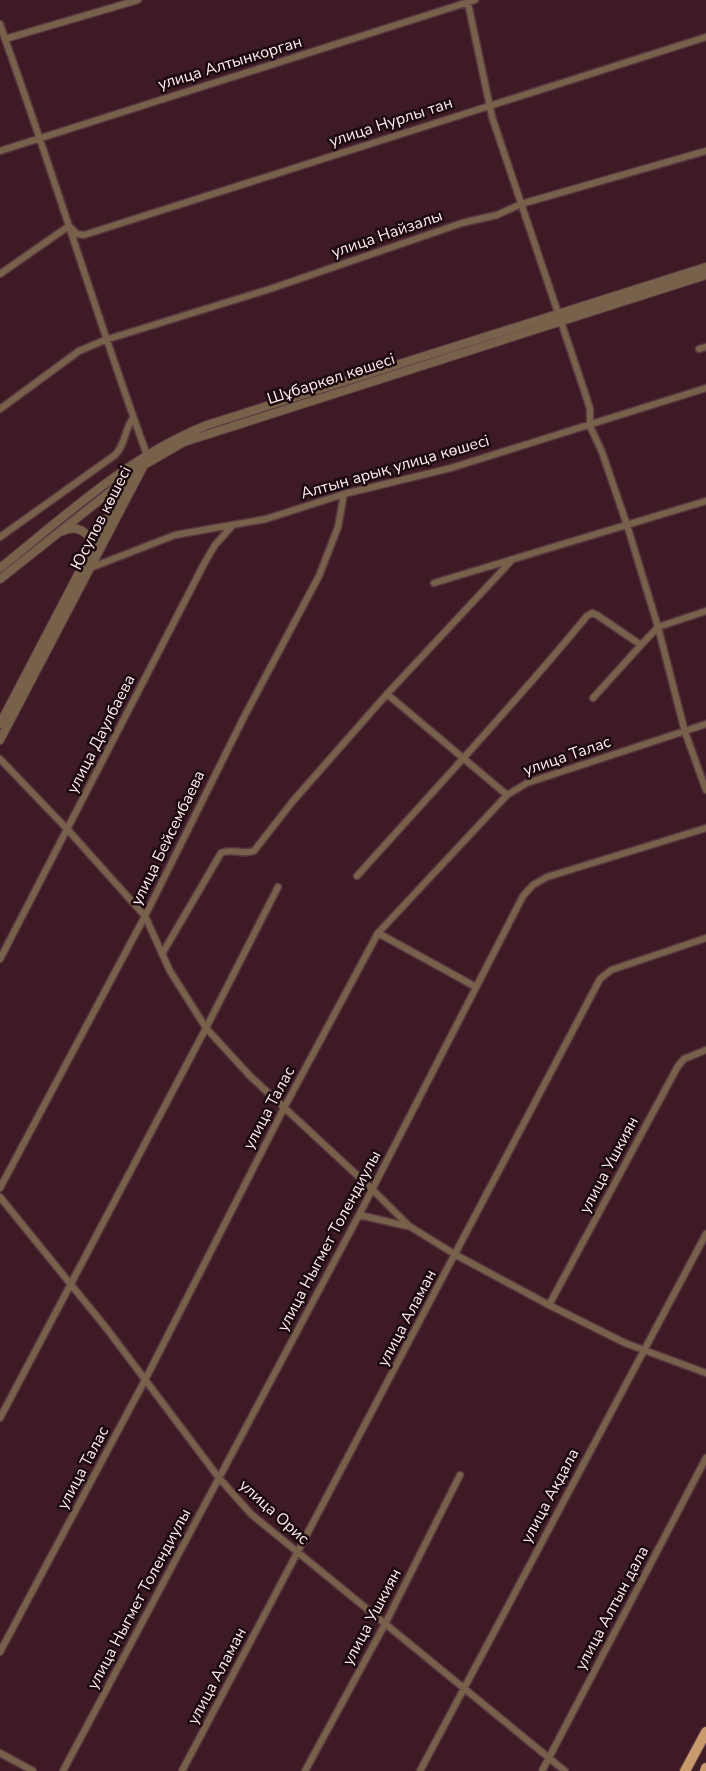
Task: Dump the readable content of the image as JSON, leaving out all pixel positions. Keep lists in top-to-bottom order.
{
  "streets": {
    "street": [
      "улица Алтынкорган",
      "улица Нурлы тан",
      "улица Найзалы",
      "Шұбаркөл көшесі",
      "Алтын арық улица көшесі",
      "Юсупов көшесі",
      "улица Даулбаева",
      "улица Талас",
      "улица Бейсембаева",
      "улица Ушкиян",
      "улица Ныгмет Толендиулы",
      "улица Аламан",
      "улица Акдала",
      "улица Орис",
      "улица Алтын дала"
    ]
  },
  "crossings": [
    ["Шұбаркөл көшесі", "Юсупов көшесі"],
    ["Алтын арық улица көшесі", "Юсупов көшесі"],
    ["Алтын арық улица көшесі", "улица Даулбаева"],
    ["Алтын арық улица көшесі", "улица Бейсембаева"],
    ["улица Талас", "улица Орис"],
    ["улица Ушкиян", "улица Орис"],
    ["улица Ныгмет Толендиулы", "улица Орис"],
    ["улица Аламан", "улица Орис"],
    ["улица Акдала", "улица Орис"],
    ["улица Орис", "улица Алтын дала"]
  ]
}
